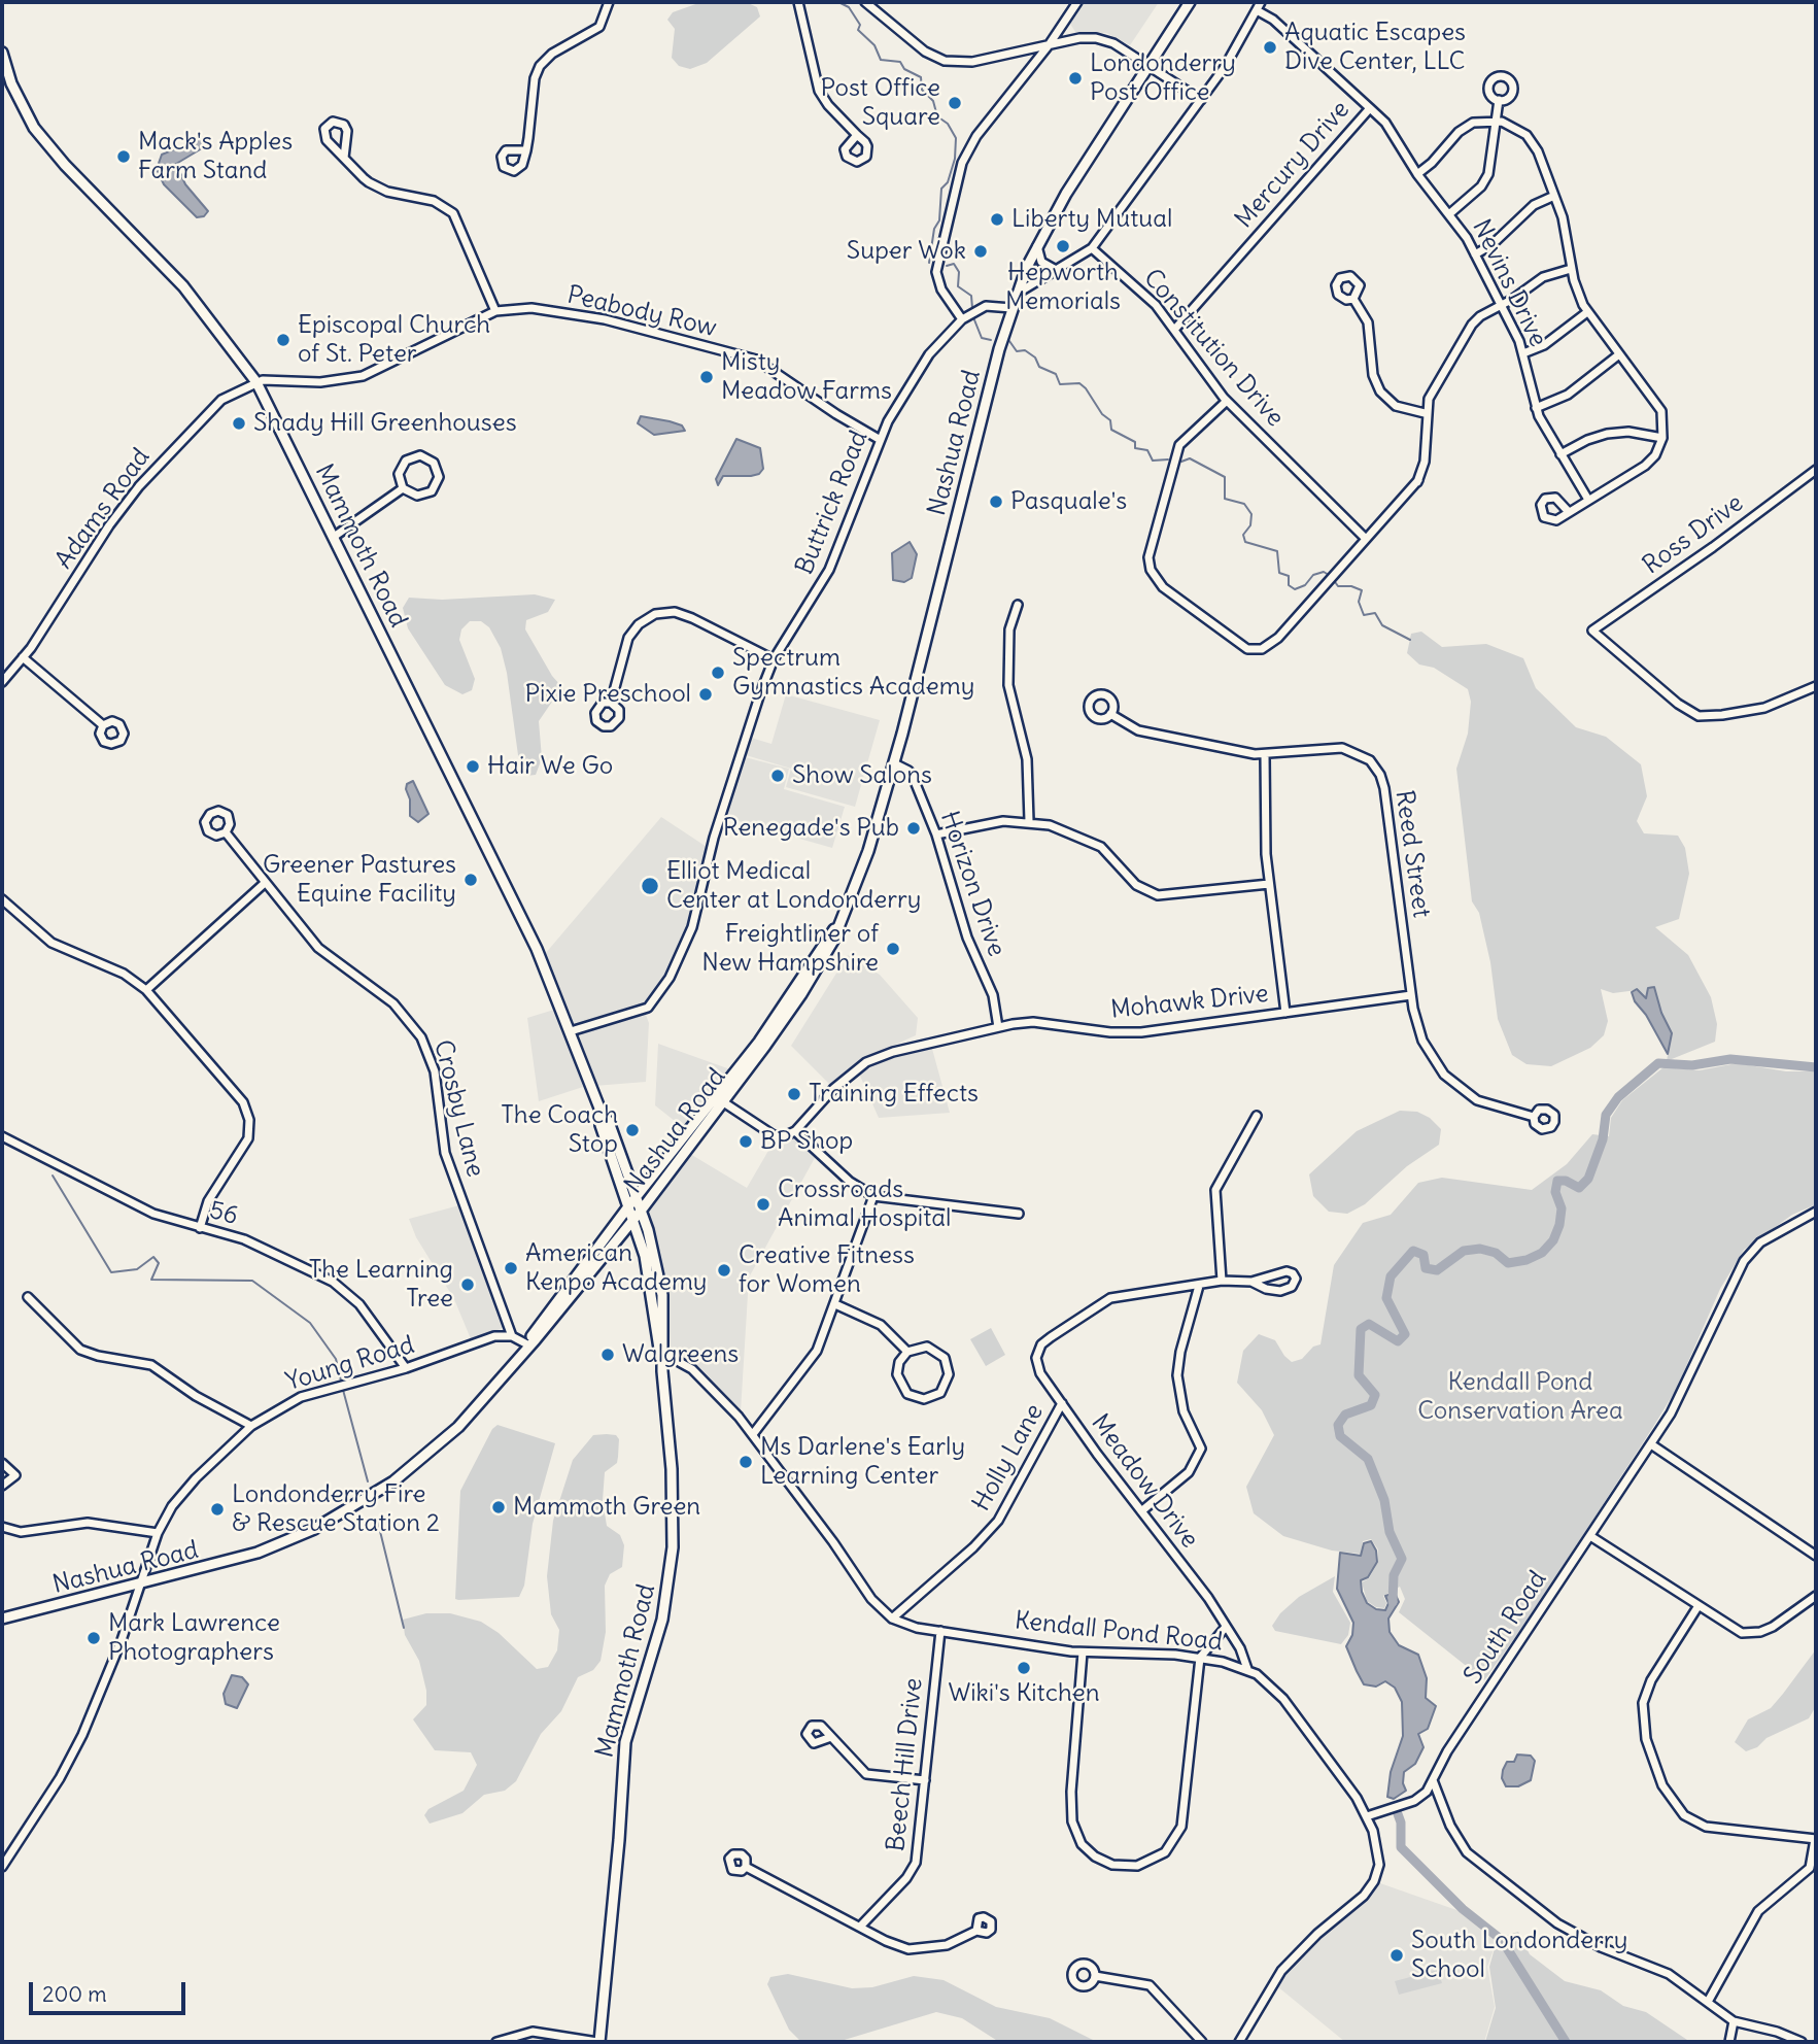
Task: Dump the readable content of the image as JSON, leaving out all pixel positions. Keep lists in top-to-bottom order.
{
  "streets": {
    "main road": ["Nashua Road", "Mammoth Road"],
    "street": [
      "Mercury Drive",
      "Nevins Drive",
      "Peabody Row",
      "Constitution Drive",
      "Buttrick Road",
      "Adams Road",
      "Ross Drive",
      "Reed Street",
      "Horizon Drive",
      "Mohawk Drive",
      "Crosby Lane",
      "56",
      "Young Road",
      "Holly Lane",
      "Meadow Drive",
      "South Road",
      "Kendall Pond Road",
      "Beech Hill Drive"
    ]
  },
  "crossings": [
    ["Mercury Drive", "Nevins Drive"],
    ["Mercury Drive", "Constitution Drive"],
    ["Peabody Row", "Buttrick Road"],
    ["Peabody Row", "Adams Road"],
    ["Peabody Row", "Mammoth Road"],
    ["Nashua Road", "Buttrick Road"],
    ["Nashua Road", "Mammoth Road"],
    ["Nashua Road", "Horizon Drive"],
    ["Nashua Road", "Young Road"],
    ["Buttrick Road", "Mammoth Road"],
    ["Adams Road", "Mammoth Road"],
    ["Reed Street", "Mohawk Drive"],
    ["Horizon Drive", "Mohawk Drive"],
    ["Crosby Lane", "Young Road"],
    ["56", "Young Road"],
    ["Holly Lane", "Meadow Drive"],
    ["Holly Lane", "Kendall Pond Road"],
    ["Meadow Drive", "Kendall Pond Road"],
    ["Kendall Pond Road", "Beech Hill Drive"]
  ],
  "parks": ["Kendall Pond Conservation Area"],
  "places": [
    "Aquatic Escapes Dive Center, LLC",
    "Londonderry Post Office",
    "Post Office Square",
    "Mack's Apples Farm Stand",
    "Liberty Mutual",
    "Hepworth Memorials",
    "Super Wok",
    "Episcopal Church of St. Peter",
    "Misty Meadow Farms",
    "Shady Hill Greenhouses",
    "Pasquale's",
    "Spectrum Gymnastics Academy",
    "Pixie Preschool",
    "Hair We Go",
    "Show Salons",
    "Renegade's Pub",
    "Greener Pastures Equine Facility",
    "Elliot Medical Center at Londonderry",
    "Freightliner of New Hampshire",
    "Training Effects",
    "The Coach Stop",
    "BP Shop",
    "Crossroads Animal Hospital",
    "American Kenpo Academy",
    "Creative Fitness for Women",
    "The Learning Tree",
    "Walgreens",
    "Ms Darlene's Early Learning Center",
    "Mammoth Green",
    "Londonderry Fire & Rescue Station 2",
    "Mark Lawrence Photographers",
    "Wiki's Kitchen",
    "South Londonderry School"
  ],
  "scale_bar": "200 m"
}
